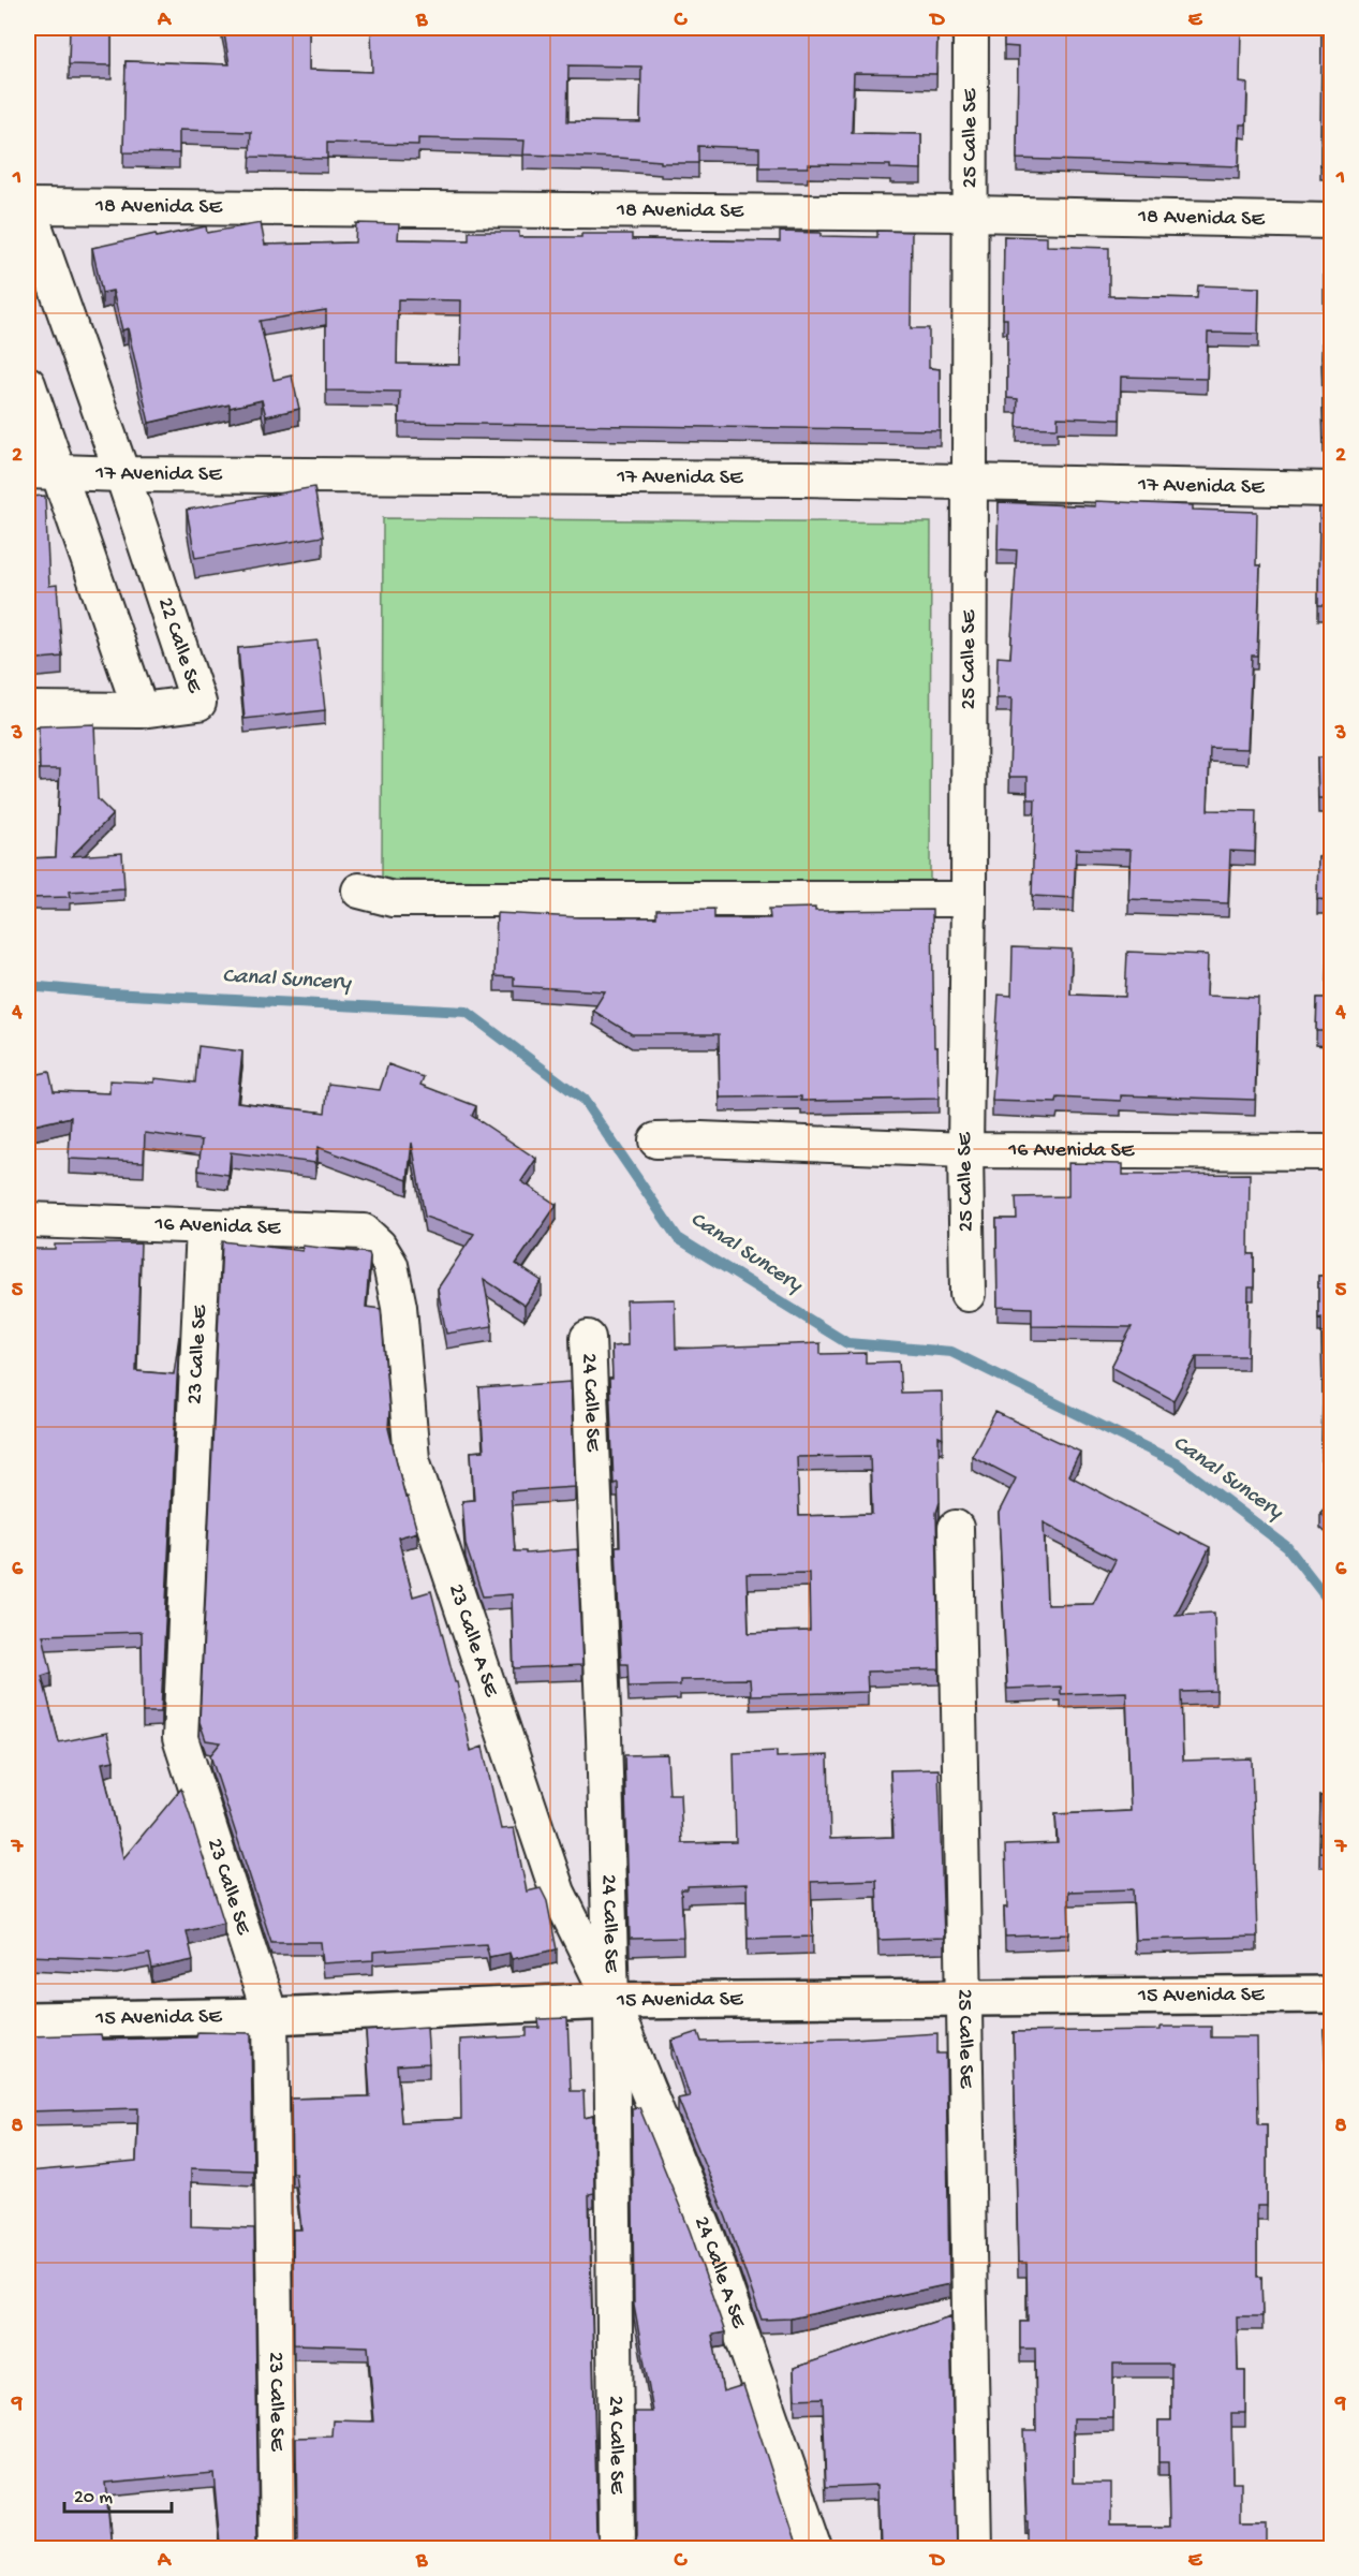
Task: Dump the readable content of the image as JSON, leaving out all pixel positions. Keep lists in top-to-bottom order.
{
  "streets": {
    "street": [
      "25 Calle SE",
      "18 Avenida SE",
      "17 Avenida SE",
      "22 Calle SE",
      "16 Avenida SE",
      "23 Calle SE",
      "24 Calle SE",
      "23 Calle A SE",
      "15 Avenida SE",
      "24 Calle A SE"
    ]
  },
  "crossings": [
    ["25 Calle SE", "18 Avenida SE"],
    ["25 Calle SE", "17 Avenida SE"],
    ["25 Calle SE", "16 Avenida SE"],
    ["25 Calle SE", "15 Avenida SE"],
    ["18 Avenida SE", "22 Calle SE"],
    ["17 Avenida SE", "22 Calle SE"],
    ["16 Avenida SE", "23 Calle SE"],
    ["16 Avenida SE", "23 Calle A SE"],
    ["23 Calle SE", "15 Avenida SE"],
    ["24 Calle SE", "23 Calle A SE"],
    ["24 Calle SE", "15 Avenida SE"],
    ["24 Calle SE", "24 Calle A SE"],
    ["23 Calle A SE", "15 Avenida SE"],
    ["23 Calle A SE", "24 Calle A SE"],
    ["15 Avenida SE", "24 Calle A SE"]
  ],
  "water": ["Canal Suncery"],
  "scale_bar": "20 m",
  "grid": {
    "columns": [
      "A",
      "B",
      "C",
      "D",
      "E"
    ],
    "rows": [
      "1",
      "2",
      "3",
      "4",
      "5",
      "6",
      "7",
      "8",
      "9"
    ]
  }
}
